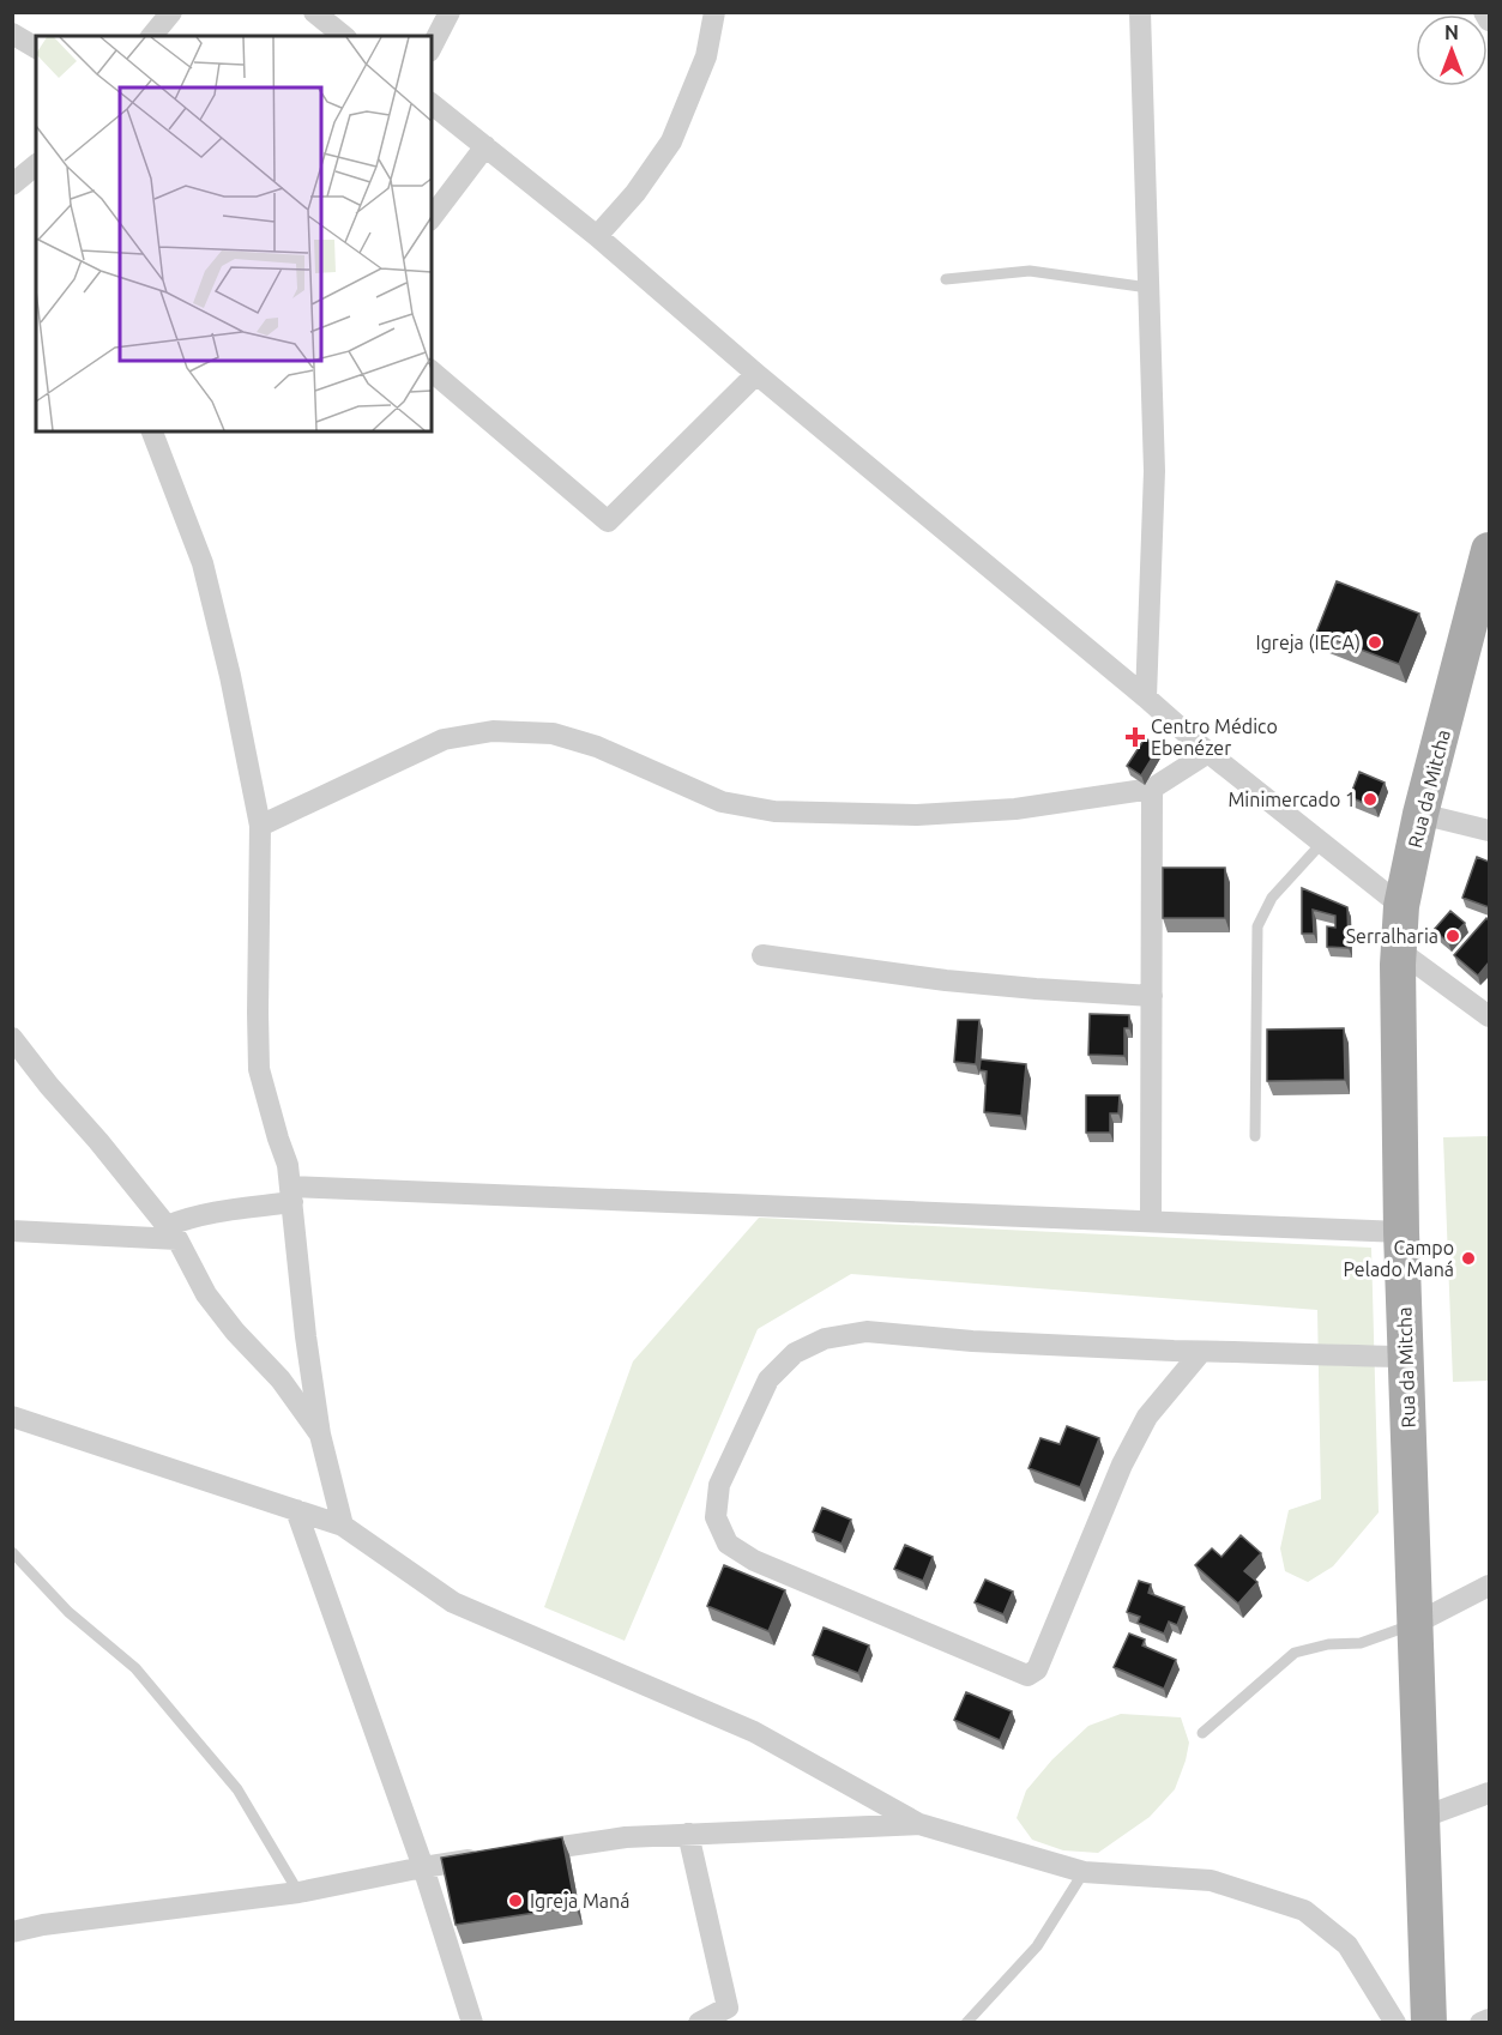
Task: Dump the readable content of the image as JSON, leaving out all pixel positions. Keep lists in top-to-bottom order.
{
  "streets": {
    "main road": ["Rua da Mitcha"]
  },
  "places": {
    "other": [
      "Igreja (IECA)",
      "Minimercado 1",
      "Serralharia",
      "Campo Pelado Maná",
      "Igreja Maná"
    ],
    "health": ["Centro Médico Ebenézer"]
  },
  "north": "top"
}
